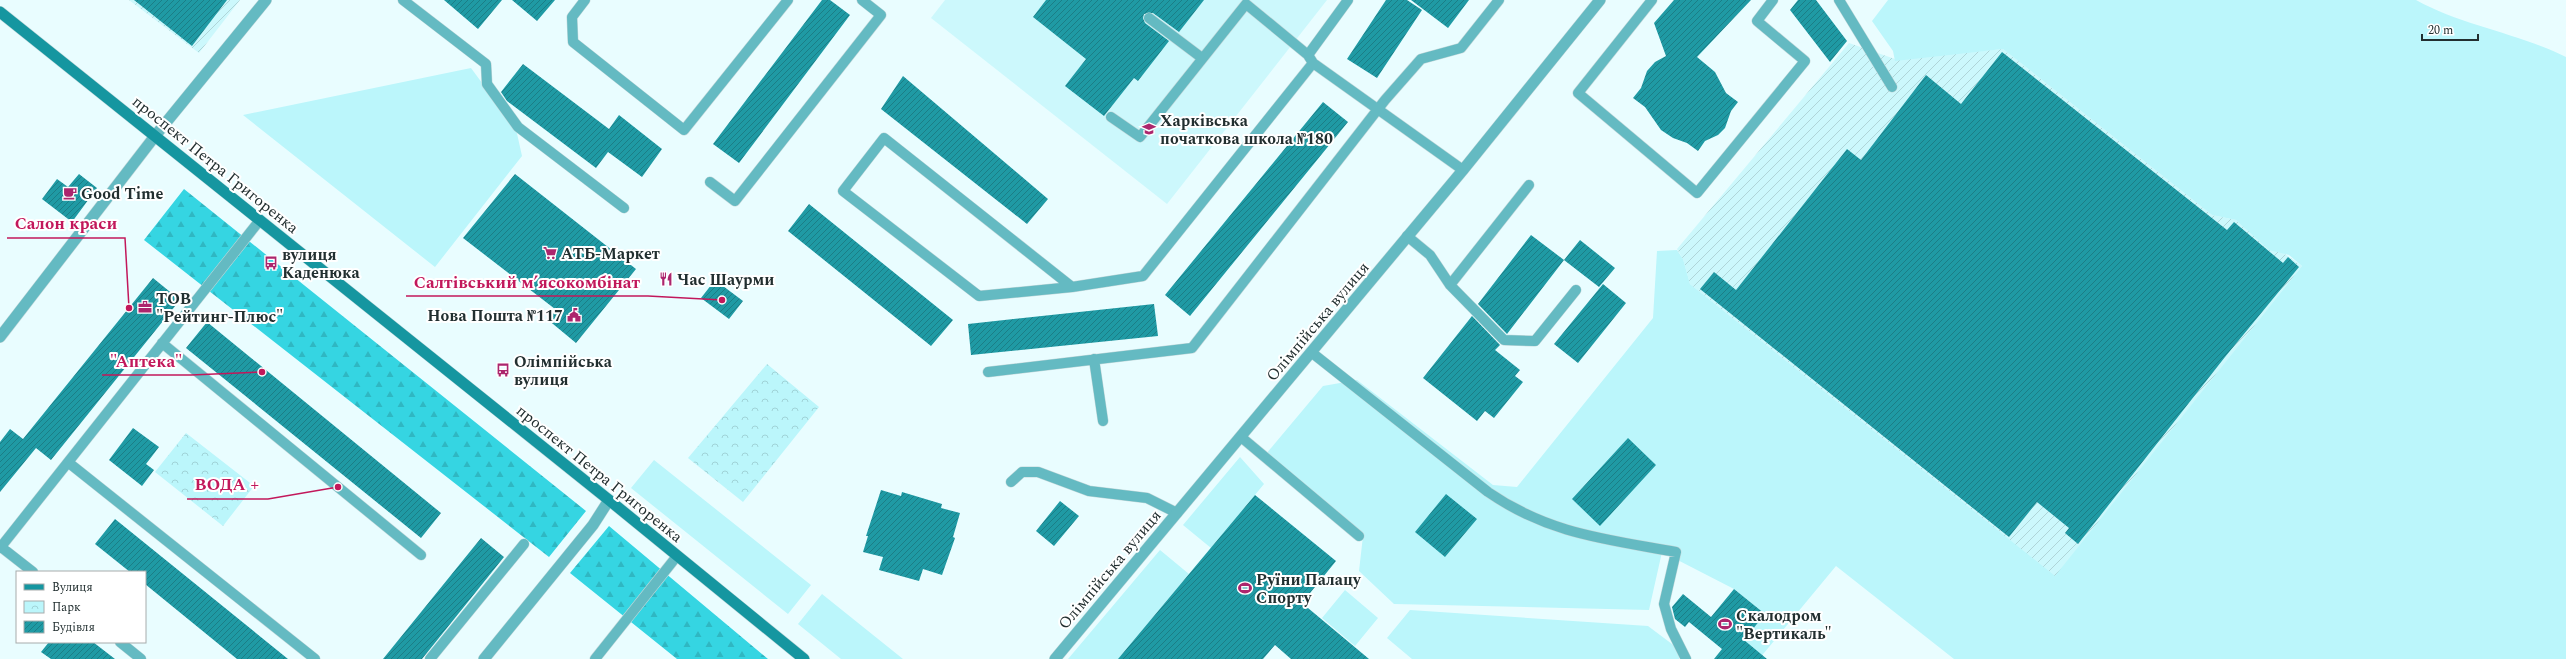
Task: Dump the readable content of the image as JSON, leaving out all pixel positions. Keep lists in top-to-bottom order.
{
  "streets": {
    "main road": ["проспект Петра Григоренка"],
    "street": ["Олімпійська вулиця"]
  },
  "places": {
    "school or university": ["Харківська початкова школа №180"],
    "cafe": ["Good Time"],
    "supermarket": ["АТБ-Маркет"],
    "bus stop": ["вулиця Каденюка", "Олімпійська вулиця"],
    "restaurant": ["Час Шаурми"],
    "other": [
      "Салтівський мʼясокомбінат",
      "Салон краси",
      "\"Аптека\"",
      "ВОДА +"
    ],
    "office": ["ТОВ \"Рейтинг-Плюс\""],
    "public building": ["Нова Пошта №117"],
    "sports": ["Руїни Палацу Спорту", "Скалодром \"Вертикаль\""]
  },
  "legend": ["Вулиця", "Парк", "Будівля"],
  "scale_bar": "20 m"
}
